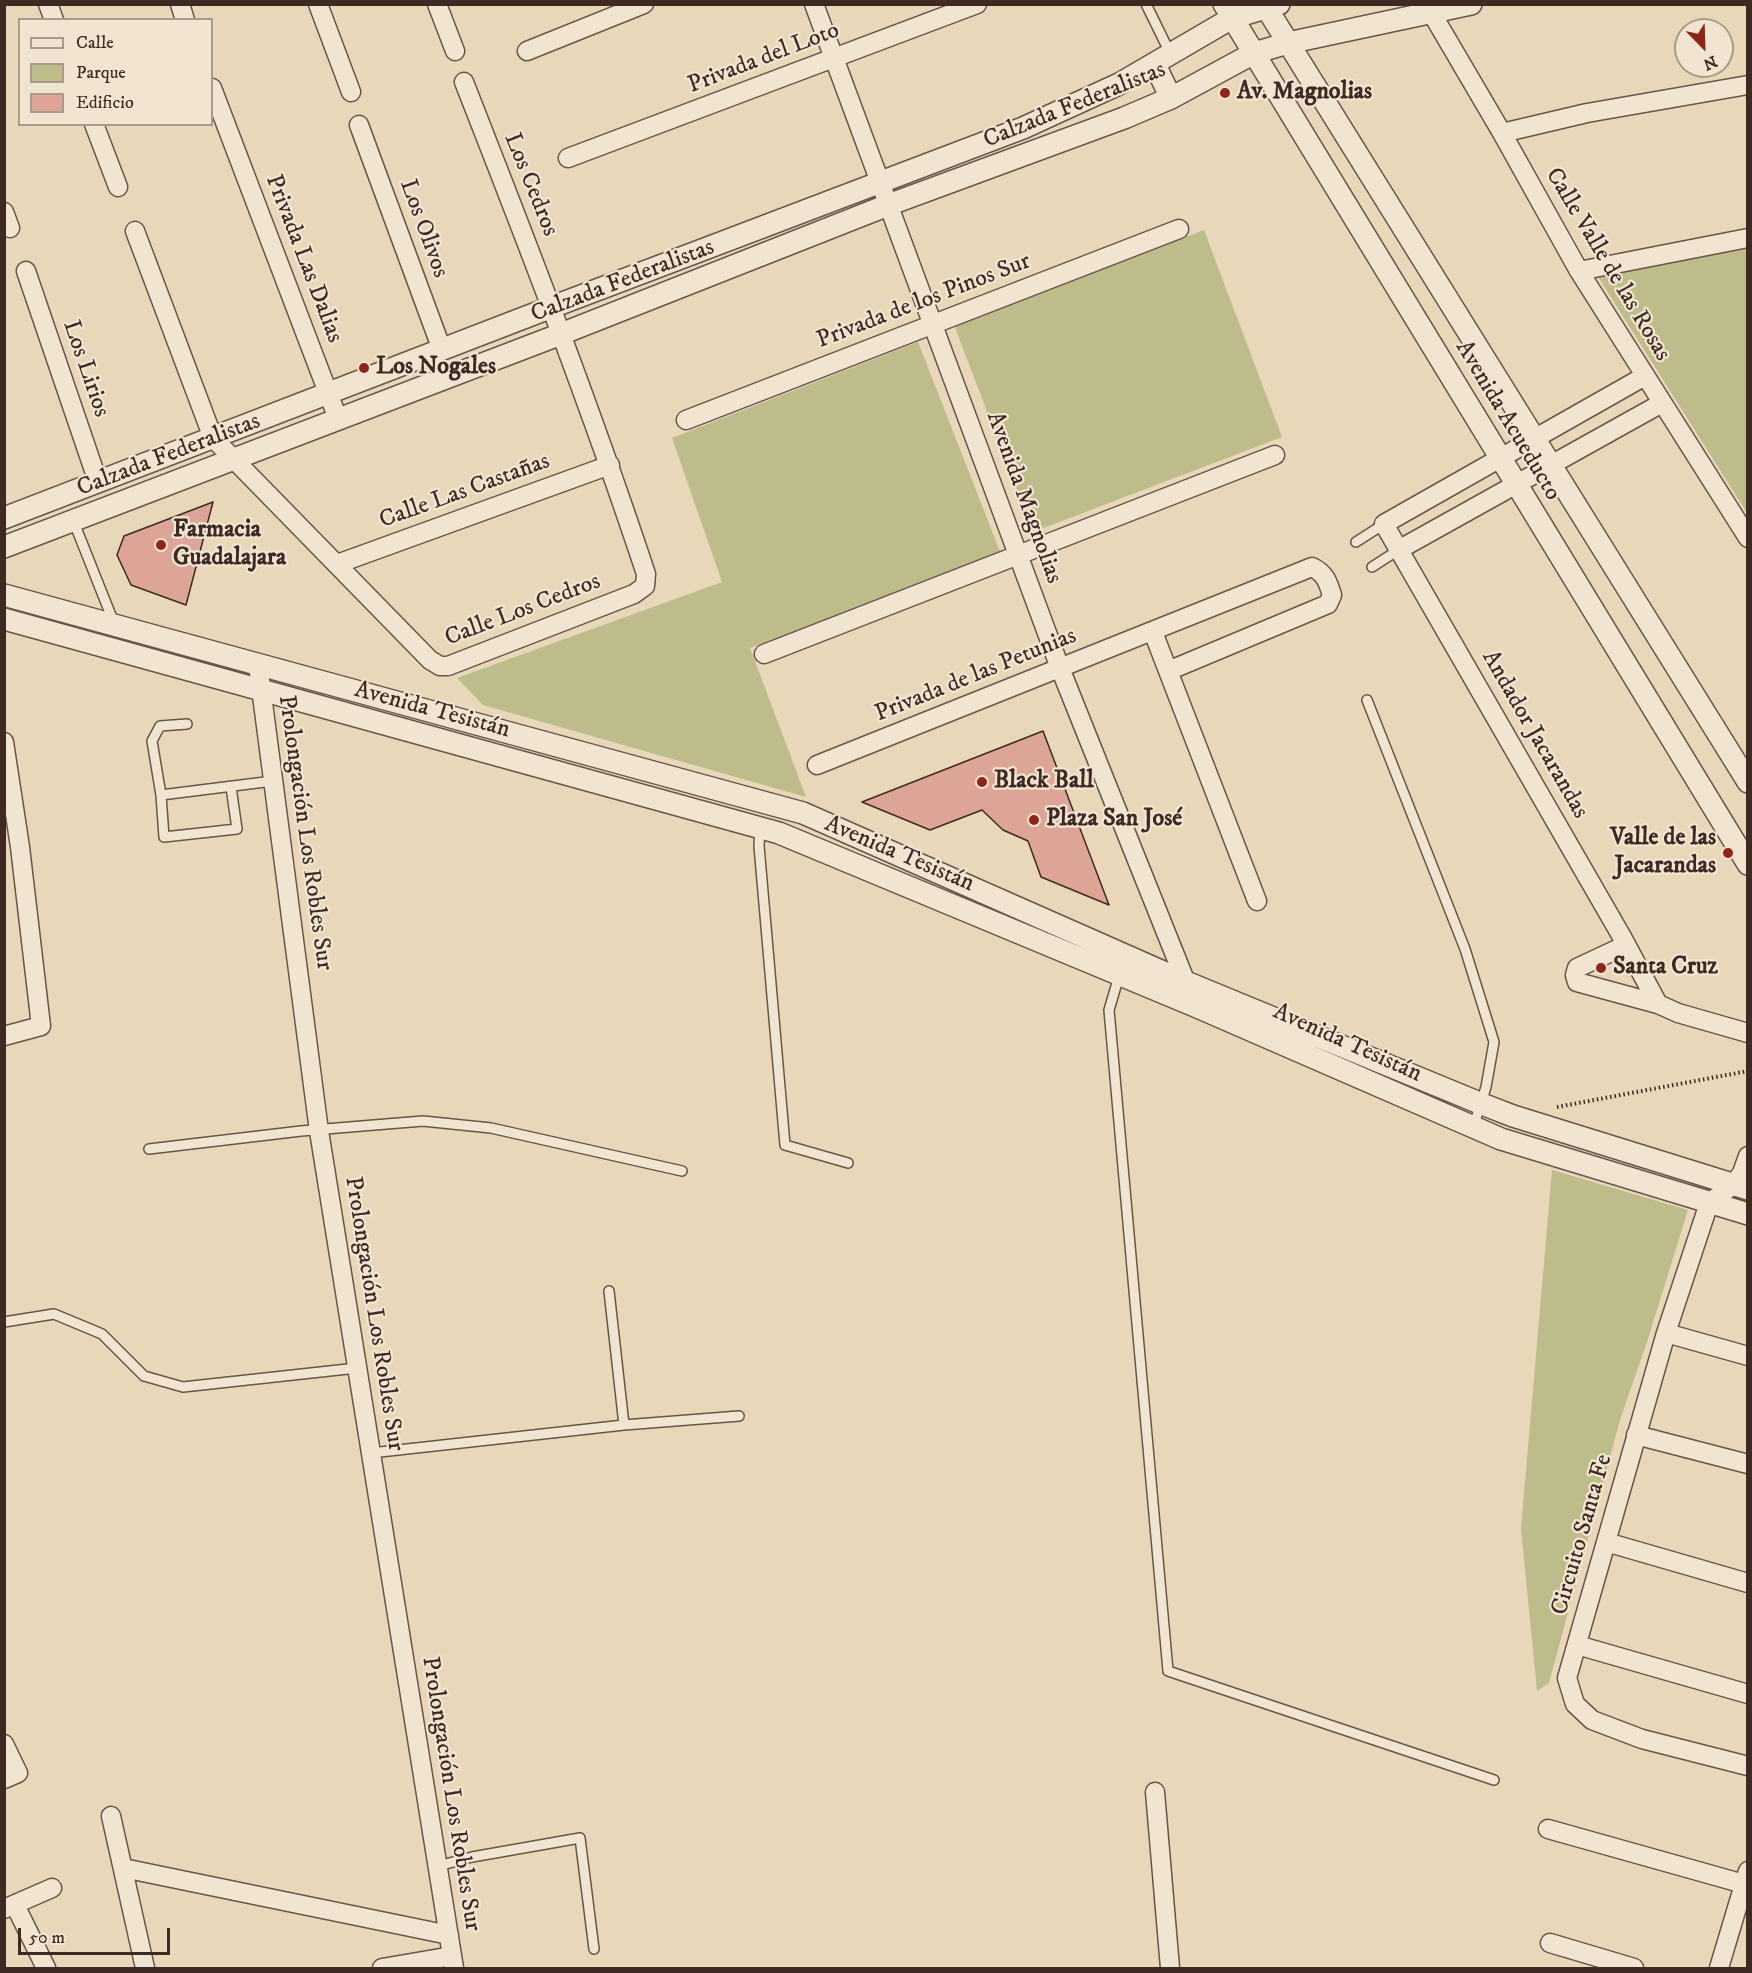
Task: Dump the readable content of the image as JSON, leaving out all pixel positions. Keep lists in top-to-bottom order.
{
  "streets": {
    "street": [
      "Privada del Loto",
      "Calzada Federalistas",
      "Los Cedros",
      "Los Olivos",
      "Privada Las Dalias",
      "Calle Valle de las Rosas",
      "Privada de los Pinos Sur",
      "Los Lirios",
      "Avenida Acueducto",
      "Calle Las Castañas",
      "Avenida Magnolias",
      "Calle Los Cedros",
      "Privada de las Petunias",
      "Avenida Tesistán",
      "Andador Jacarandas",
      "Prolongación Los Robles Sur",
      "Circuito Santa Fe"
    ]
  },
  "crossings": [
    ["Privada del Loto", "Avenida Magnolias"],
    ["Calzada Federalistas", "Los Cedros"],
    ["Calzada Federalistas", "Los Olivos"],
    ["Calzada Federalistas", "Privada Las Dalias"],
    ["Calzada Federalistas", "Calle Valle de las Rosas"],
    ["Calzada Federalistas", "Los Lirios"],
    ["Calzada Federalistas", "Avenida Acueducto"],
    ["Calzada Federalistas", "Avenida Magnolias"],
    ["Calzada Federalistas", "Calle Los Cedros"],
    ["Los Cedros", "Calle Los Cedros"],
    ["Privada de los Pinos Sur", "Avenida Magnolias"],
    ["Calle Las Castañas", "Calle Los Cedros"],
    ["Avenida Magnolias", "Privada de las Petunias"],
    ["Avenida Magnolias", "Avenida Tesistán"],
    ["Avenida Tesistán", "Prolongación Los Robles Sur"],
    ["Avenida Tesistán", "Circuito Santa Fe"]
  ],
  "places": [
    "Av. Magnolias",
    "Los Nogales",
    "Farmacia Guadalajara",
    "Black Ball",
    "Plaza San José",
    "Valle de las Jacarandas",
    "Santa Cruz"
  ],
  "legend": ["Calle", "Parque", "Edificio"],
  "scale_bar": "50 m",
  "north": "bottom right"
}
